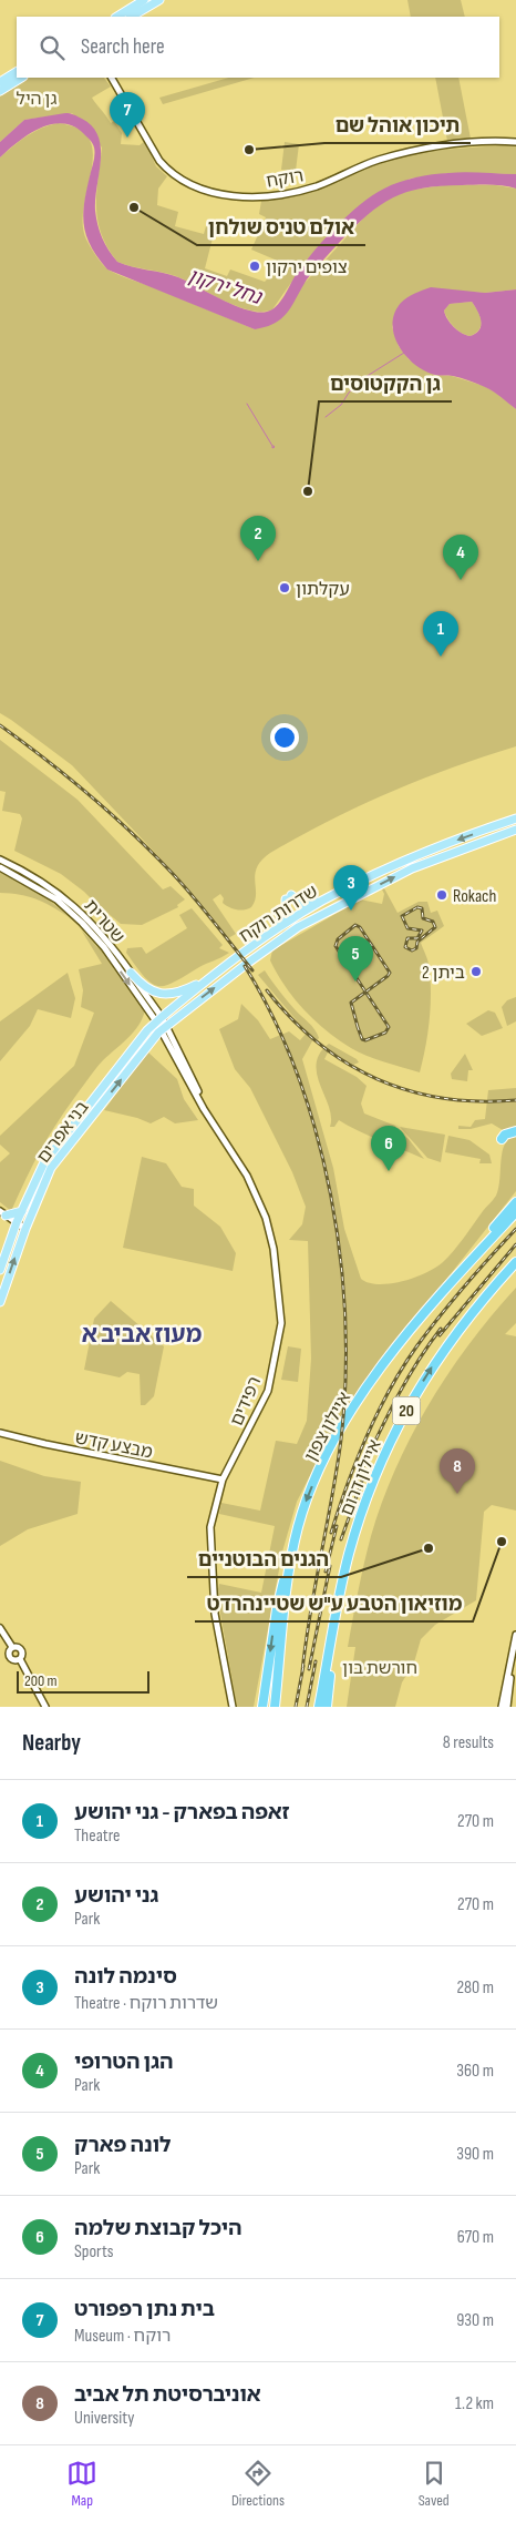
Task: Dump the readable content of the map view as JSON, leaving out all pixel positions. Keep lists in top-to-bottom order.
{
  "streets": {
    "highway": ["20", "איילון צפון", "איילון דרום"],
    "main road": ["שדרות רוקח", "בני אפרים"],
    "street": [
      "רוקח",
      "שטרית",
      "רפידים",
      "מבצע קדש"
    ]
  },
  "crossings": [
    ["שדרות רוקח", "שטרית"],
    ["שדרות רוקח", "בני אפרים"],
    ["שדרות רוקח", "רפידים"],
    ["שטרית", "בני אפרים"],
    ["שטרית", "רפידים"],
    ["בני אפרים", "רפידים"],
    ["רפידים", "מבצע קדש"]
  ],
  "one_way": ["איילון צפון", "איילון דרום"],
  "districts": ["מעוז אביב א"],
  "water": ["נחל ירקון"],
  "parks": ["גן היל", "חורשת בון"],
  "places": [
    "תיכון אוהל שם",
    "אולם טניס שולחן",
    "צופים ירקון",
    "גן הקקטוסים",
    "עקלתון",
    "Rokach",
    "ביתן 2",
    "מוזיאון הטבע ע\"ש שטיינהרדט",
    "הגנים הבוטניים"
  ],
  "scale_bar": "200 m",
  "page": {
    "search": "Search here",
    "pins": [
      "7",
      "2",
      "4",
      "1",
      "3",
      "5",
      "6",
      "8"
    ],
    "scale": "200 m",
    "heading": ["Nearby", "8 results"],
    "list": [
      {
        "mark": "1",
        "name": "זאפה בפארק - גני יהושע",
        "note": "Theatre",
        "value": "270 m"
      },
      {
        "mark": "2",
        "name": "גני יהושע",
        "note": "Park",
        "value": "270 m"
      },
      {
        "mark": "3",
        "name": "סינמה לונה",
        "note": "Theatre · שדרות רוקח",
        "value": "280 m"
      },
      {
        "mark": "4",
        "name": "הגן הטרופי",
        "note": "Park",
        "value": "360 m"
      },
      {
        "mark": "5",
        "name": "לונה פארק",
        "note": "Park",
        "value": "390 m"
      },
      {
        "mark": "6",
        "name": "היכל קבוצת שלמה",
        "note": "Sports",
        "value": "670 m"
      },
      {
        "mark": "7",
        "name": "בית נתן רפפורט",
        "note": "Museum · רוקח",
        "value": "930 m"
      },
      {
        "mark": "8",
        "name": "אוניברסיטת תל אביב",
        "note": "University",
        "value": "1.2 km"
      }
    ],
    "nav": ["Map", "Directions", "Saved"]
  }
}
